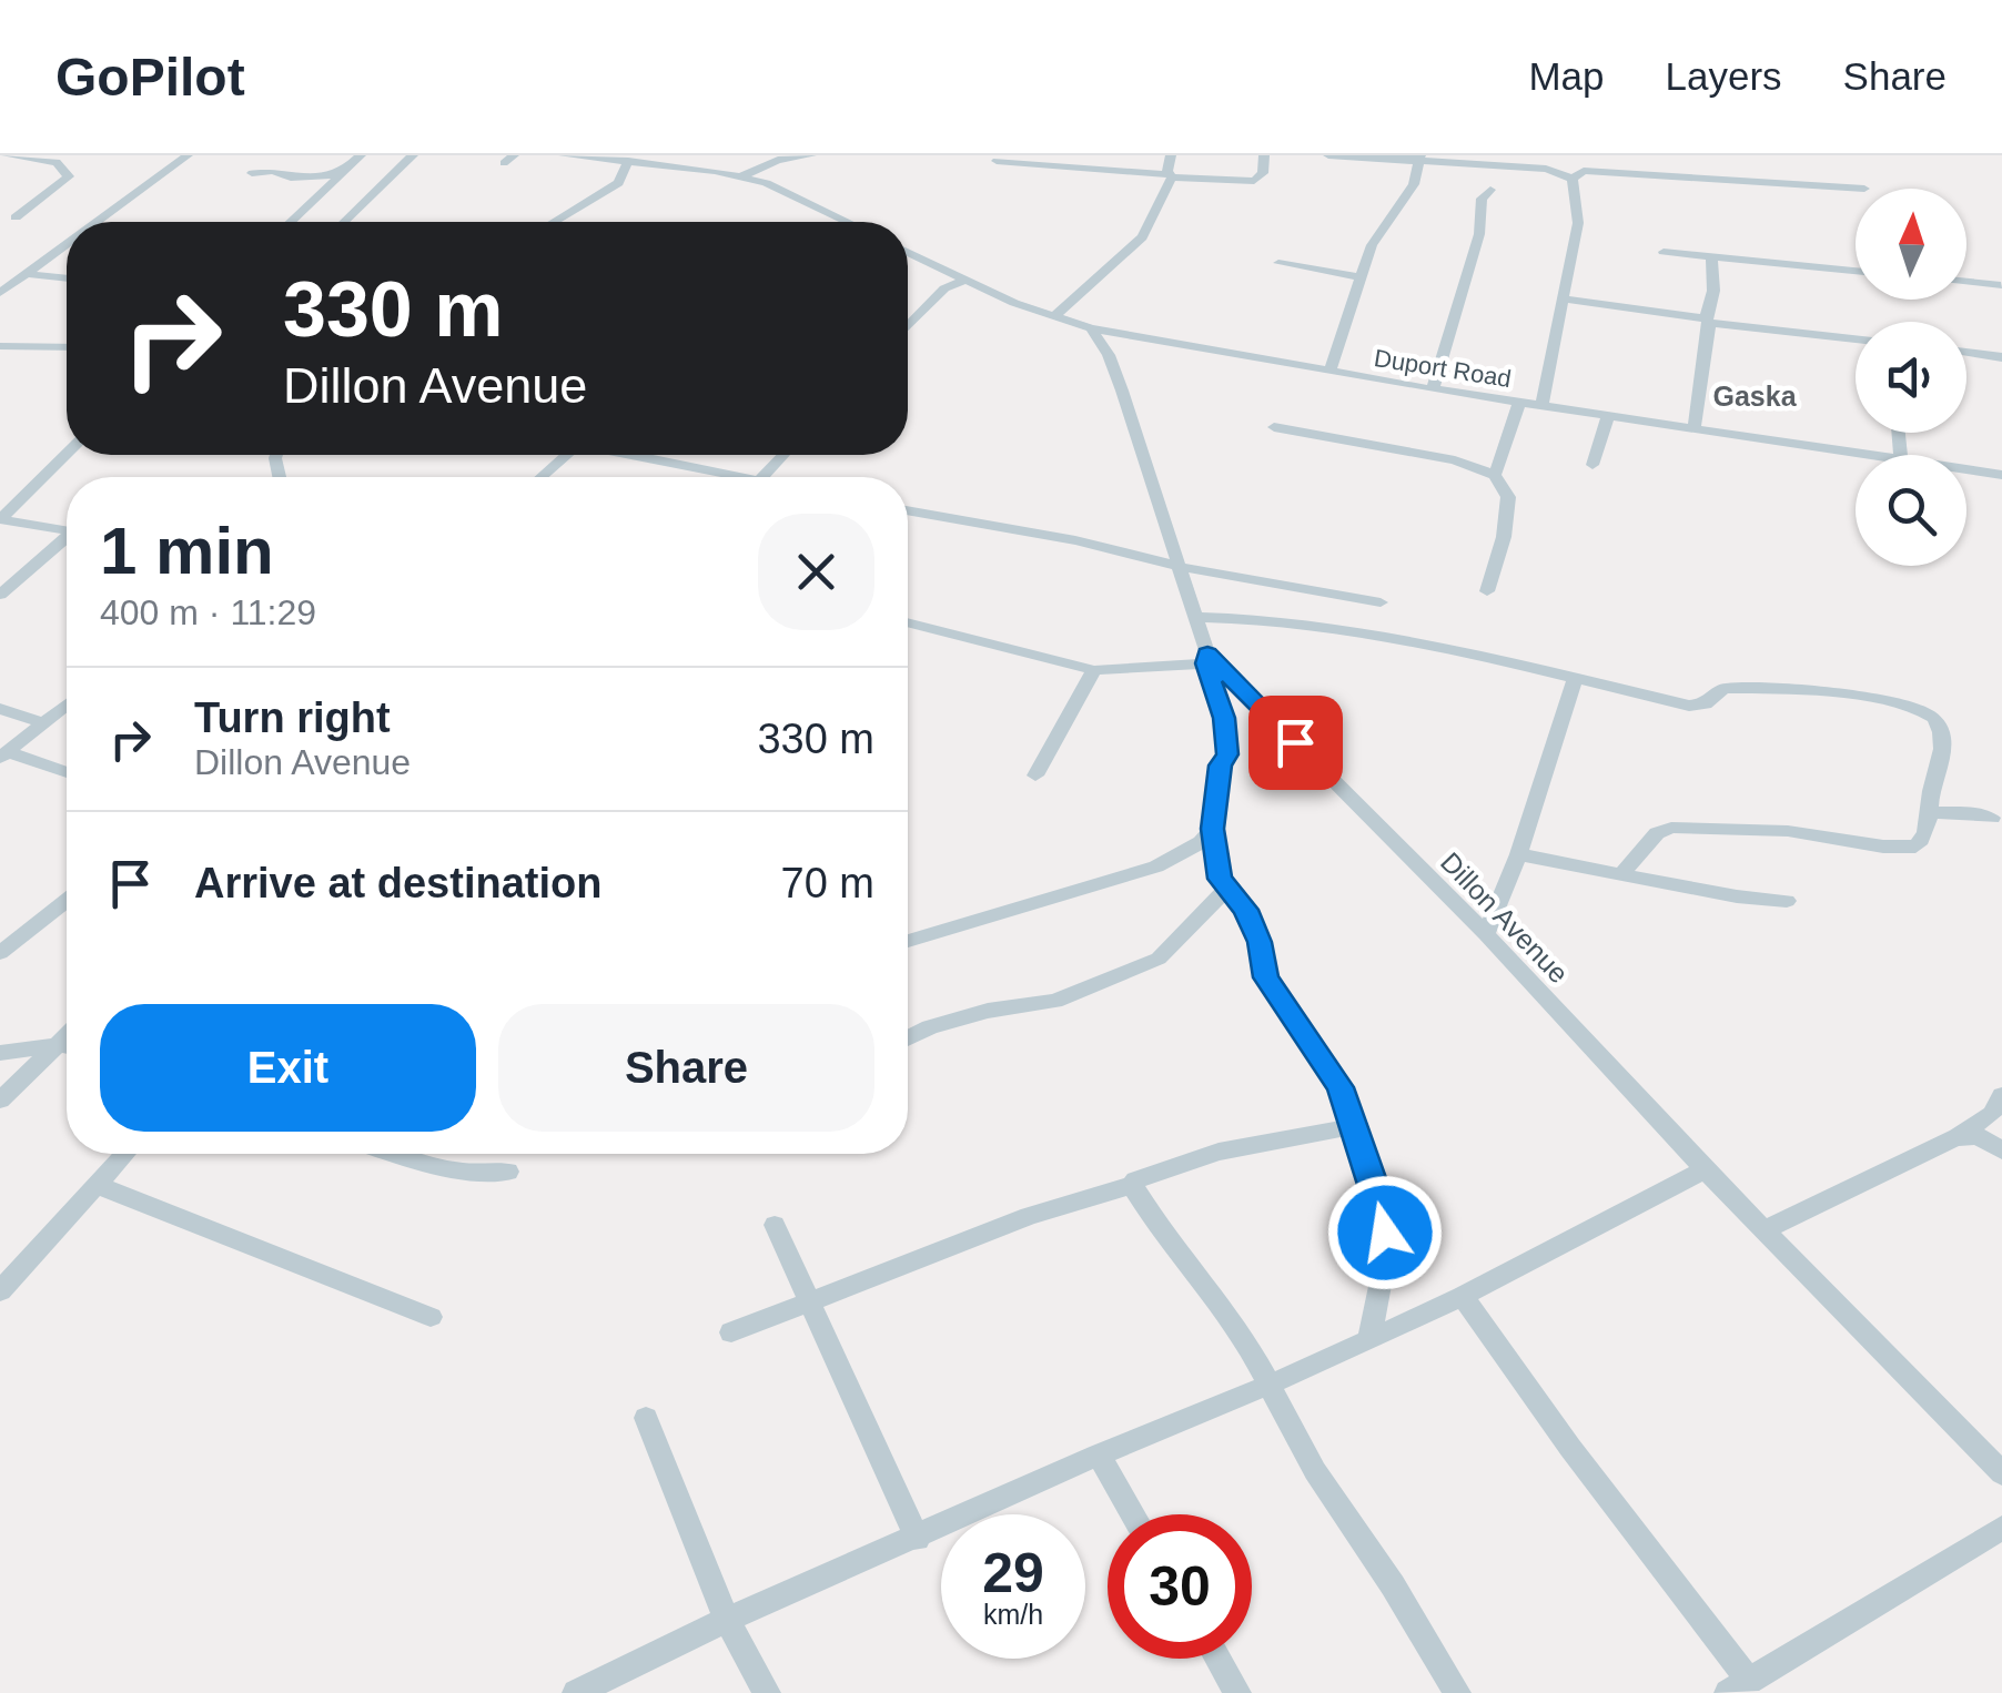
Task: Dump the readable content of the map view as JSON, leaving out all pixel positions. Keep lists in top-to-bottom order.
{
  "streets": {
    "street": ["Duport Road", "Dillon Avenue"]
  },
  "crossings": [
    ["Duport Road", "Dillon Avenue"]
  ],
  "districts": ["Gaska"],
  "north": "top",
  "page": {
    "header": "GoPilot",
    "nav": ["Map", "Layers", "Share"],
    "turn": ["330 m", "Dillon Avenue"],
    "heading": ["1 min", "400 m · 11:29"],
    "list": [
      {
        "name": "Turn right",
        "note": "Dillon Avenue",
        "value": "330 m"
      },
      {
        "name": "Arrive at destination",
        "value": "70 m"
      }
    ],
    "buttons": ["Exit", "Share"],
    "speed": "29 km/h",
    "limit": "30"
  }
}
